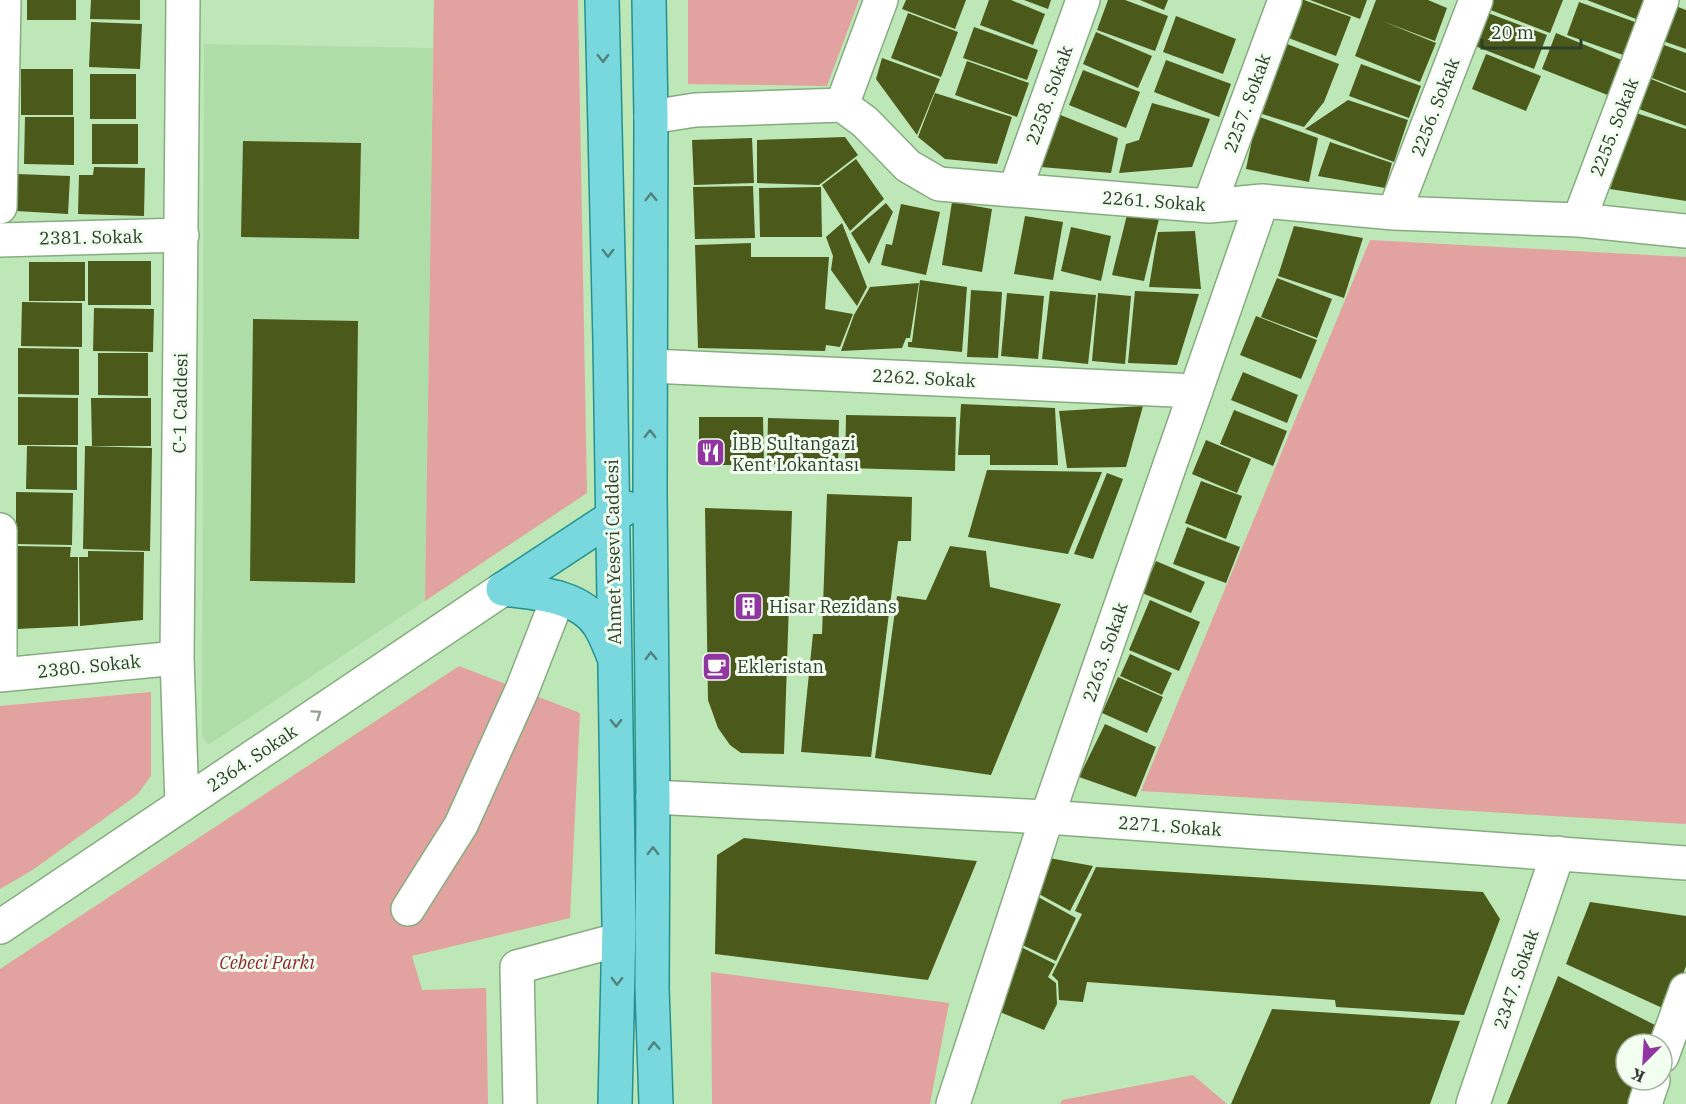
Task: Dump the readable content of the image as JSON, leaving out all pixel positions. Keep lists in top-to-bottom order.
{
  "streets": {
    "main road": ["Ahmet Yesevi Caddesi"],
    "street": [
      "2258. Sokak",
      "2257. Sokak",
      "2256. Sokak",
      "2255. Sokak",
      "2261. Sokak",
      "2381. Sokak",
      "2262. Sokak",
      "C-1 Caddesi",
      "2263. Sokak",
      "2380. Sokak",
      "2364. Sokak",
      "2271. Sokak",
      "2347. Sokak"
    ]
  },
  "crossings": [
    ["2258. Sokak", "2261. Sokak"],
    ["2257. Sokak", "2261. Sokak"],
    ["2256. Sokak", "2261. Sokak"],
    ["2255. Sokak", "2261. Sokak"],
    ["2261. Sokak", "2263. Sokak"],
    ["2381. Sokak", "C-1 Caddesi"],
    ["2262. Sokak", "Ahmet Yesevi Caddesi"],
    ["2262. Sokak", "2263. Sokak"],
    ["C-1 Caddesi", "2380. Sokak"],
    ["C-1 Caddesi", "2364. Sokak"],
    ["Ahmet Yesevi Caddesi", "2271. Sokak"],
    ["2263. Sokak", "2271. Sokak"],
    ["2271. Sokak", "2347. Sokak"]
  ],
  "one_way": ["2364. Sokak"],
  "parks": ["Cebeci Parkı"],
  "places": {
    "restaurant": ["İBB Sultangazi Kent Lokantası"],
    "building": ["Hisar Rezidans"],
    "cafe": ["Ekleristan"]
  },
  "scale_bar": "20 m",
  "north": "bottom left"
}
